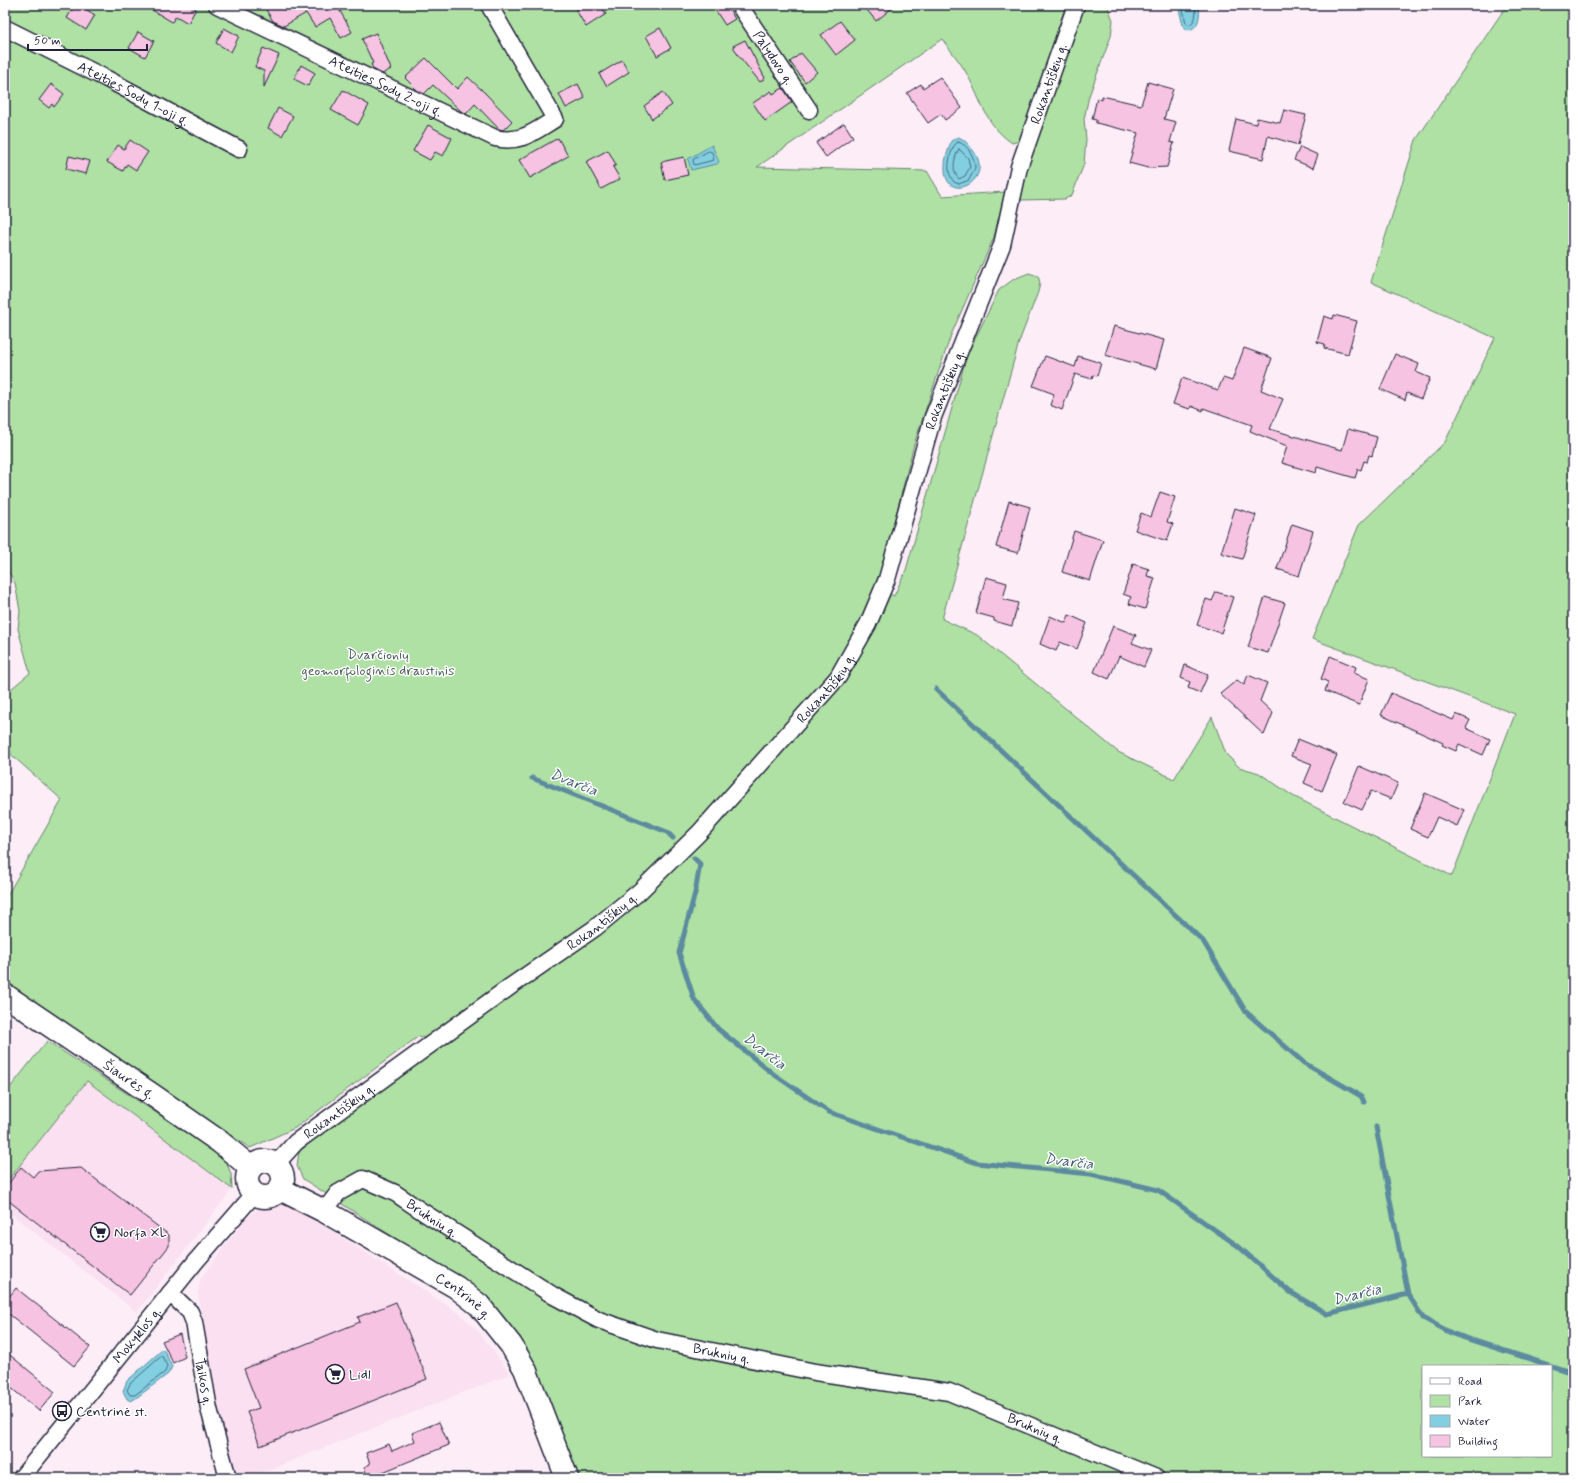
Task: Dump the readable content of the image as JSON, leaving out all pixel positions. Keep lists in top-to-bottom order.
{
  "streets": {
    "main road": ["Šiaurės g.", "Centrinė g."],
    "street": [
      "Palydovo g.",
      "Rokantiškių g.",
      "Ateities Sodų 2-oji g.",
      "Ateities Sodų 1-oji g.",
      "Bruknių g.",
      "Mokyklos g.",
      "Taikos g."
    ]
  },
  "crossings": [
    ["Rokantiškių g.", "Šiaurės g."],
    ["Rokantiškių g.", "Centrinė g."],
    ["Rokantiškių g.", "Mokyklos g."],
    ["Šiaurės g.", "Centrinė g."],
    ["Šiaurės g.", "Mokyklos g."],
    ["Bruknių g.", "Centrinė g."],
    ["Centrinė g.", "Mokyklos g."],
    ["Mokyklos g.", "Taikos g."]
  ],
  "water": ["Dvarčia"],
  "parks": ["Dvarčionių geomorfologinis draustinis"],
  "places": {
    "supermarket": ["Norfa XL", "Lidl"],
    "bus stop": ["Centrinė st."]
  },
  "legend": [
    "Road",
    "Park",
    "Water",
    "Building"
  ],
  "scale_bar": "50 m"
}
